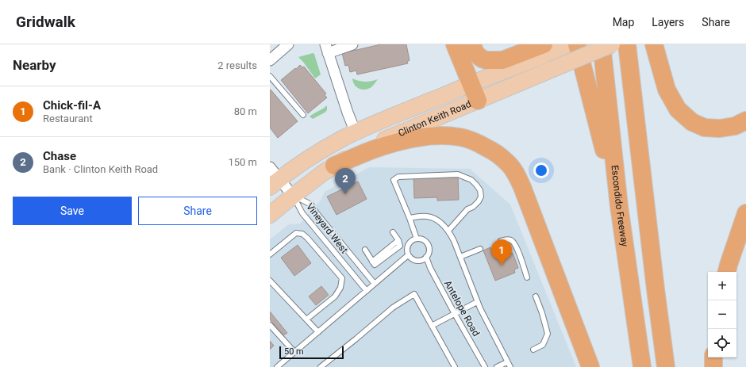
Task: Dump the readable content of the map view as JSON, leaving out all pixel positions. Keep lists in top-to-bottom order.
{
  "streets": {
    "highway": ["Escondido Freeway"],
    "main road": ["Clinton Keith Road"],
    "lane": ["Vineyard West", "Antelope Road"]
  },
  "crossings": [
    ["Clinton Keith Road", "Vineyard West"]
  ],
  "scale_bar": "50 m",
  "page": {
    "header": "Gridwalk",
    "nav": ["Map", "Layers", "Share"],
    "heading": ["Nearby", "2 results"],
    "list": [
      {
        "mark": "1",
        "name": "Chick-fil-A",
        "note": "Restaurant",
        "value": "80 m"
      },
      {
        "mark": "2",
        "name": "Chase",
        "note": "Bank · Clinton Keith Road",
        "value": "150 m"
      }
    ],
    "pins": ["2", "1"],
    "buttons": ["Save", "Share"],
    "map_buttons": ["+", "−"],
    "scale": "50 m"
  }
}
